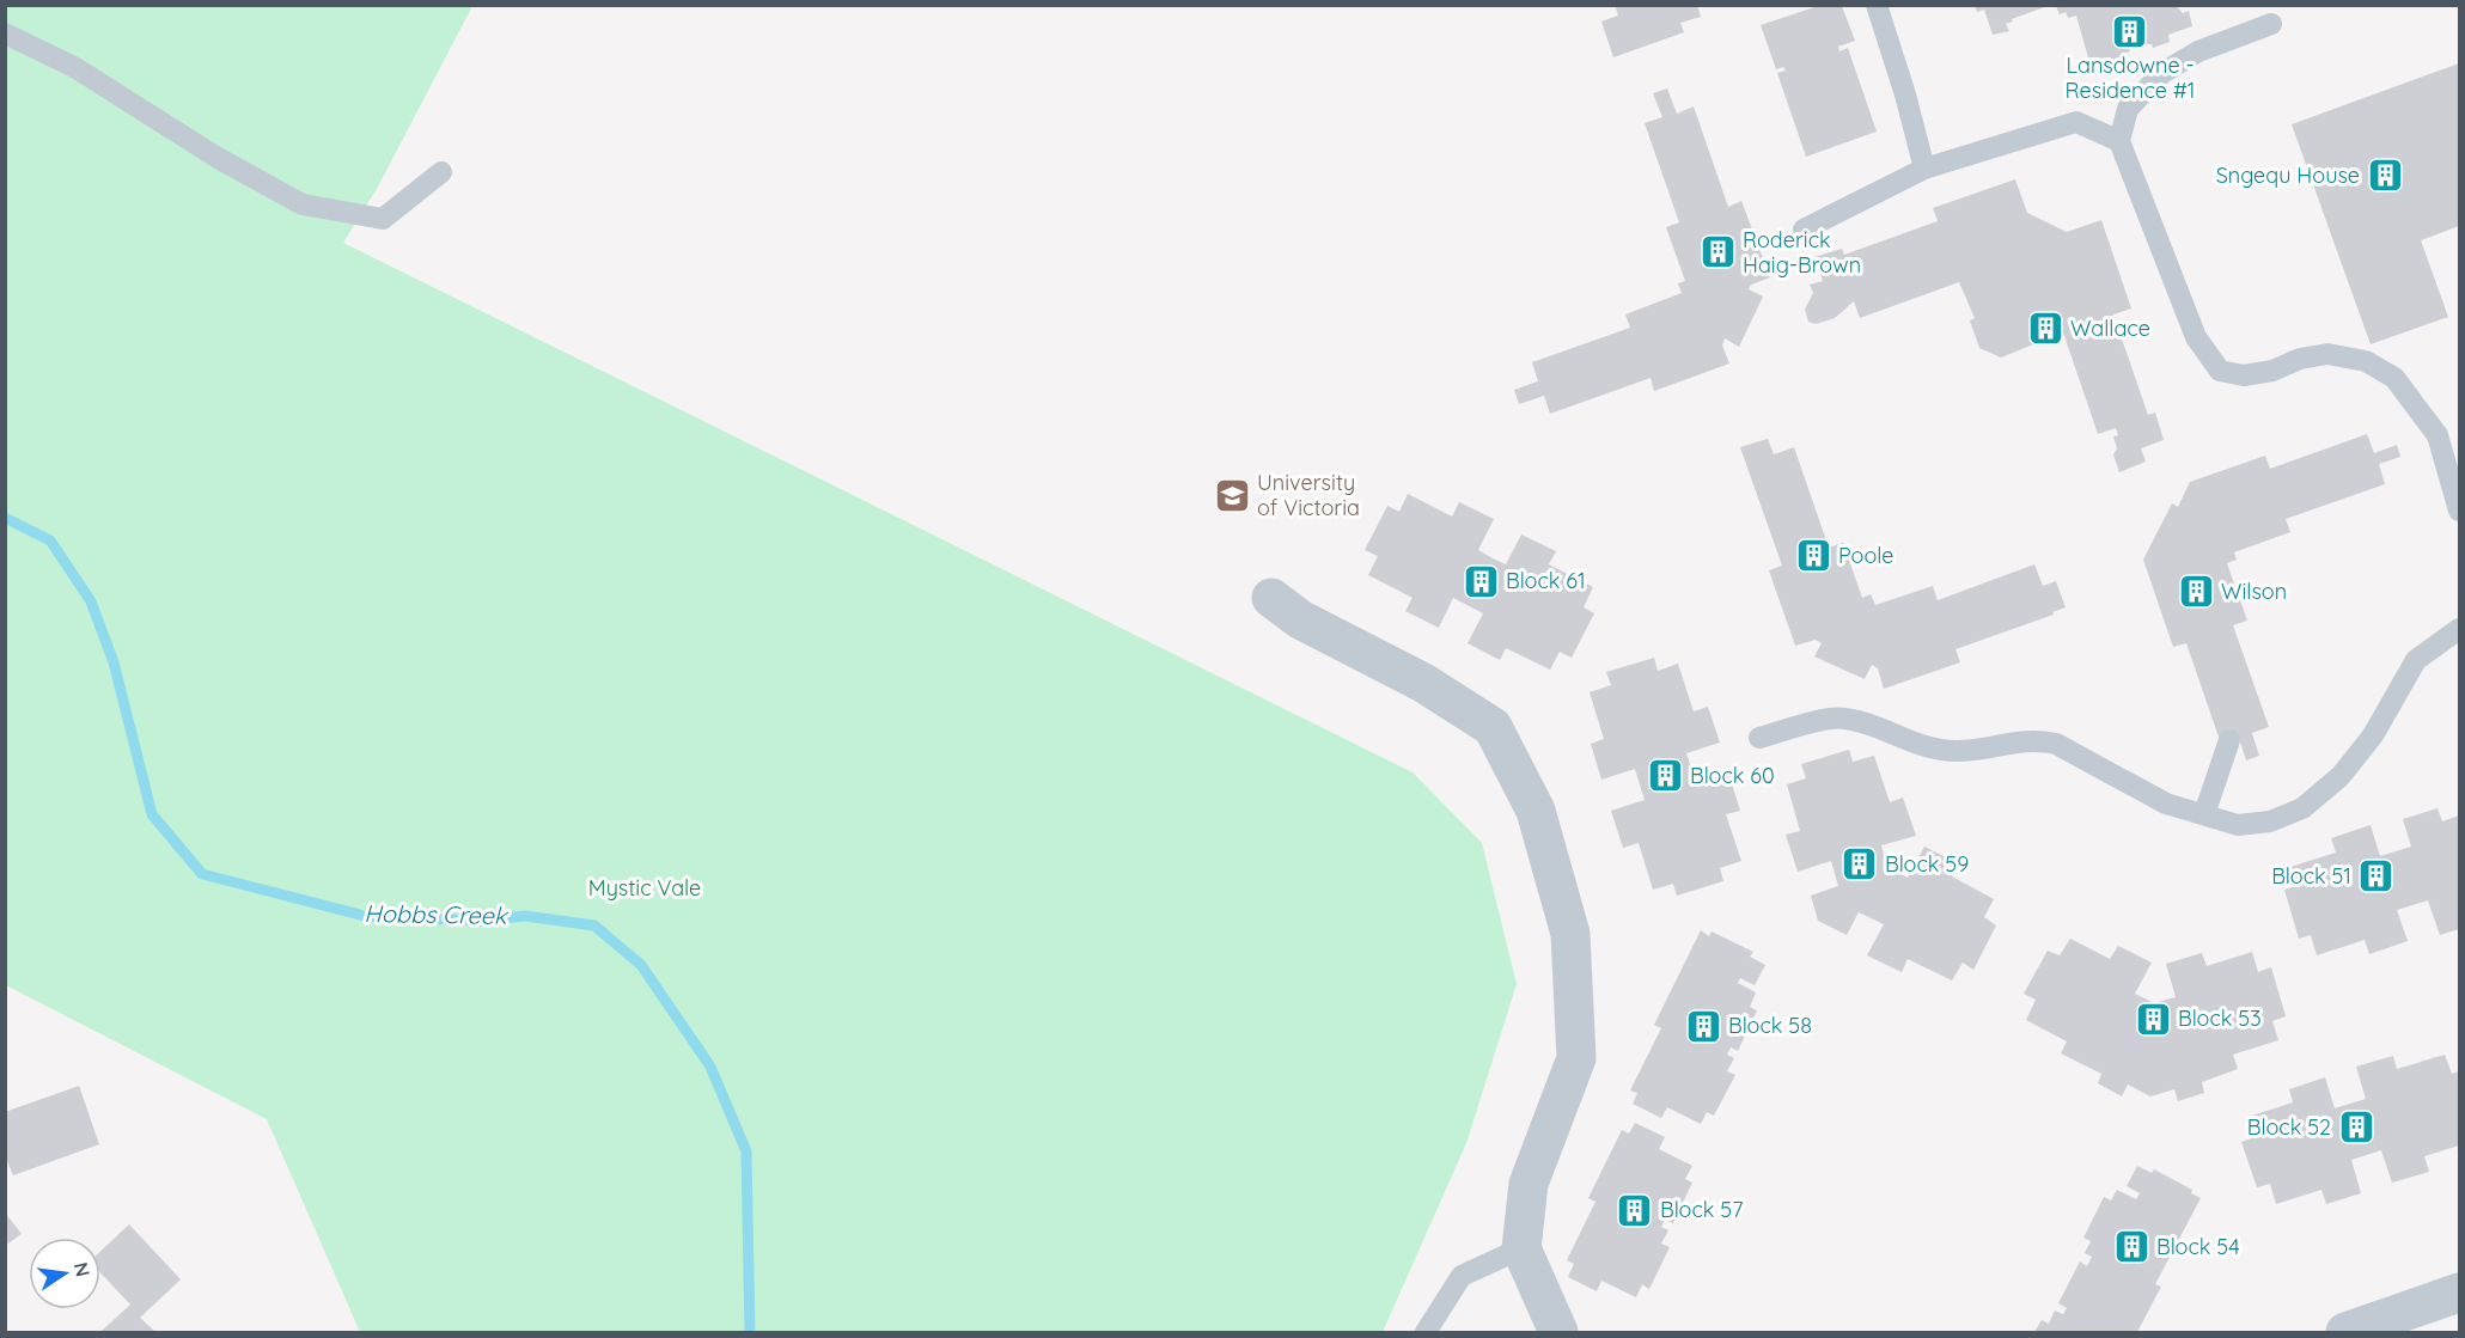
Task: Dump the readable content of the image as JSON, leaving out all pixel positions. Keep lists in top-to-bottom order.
{
  "water": ["Hobbs Creek"],
  "parks": ["Mystic Vale"],
  "places": {
    "building": [
      "Lansdowne - Residence #1",
      "Sngequ House",
      "Roderick Haig-Brown",
      "Wallace",
      "Poole",
      "Block 61",
      "Wilson",
      "Block 60",
      "Block 59",
      "Block 51",
      "Block 53",
      "Block 58",
      "Block 52",
      "Block 57",
      "Block 54"
    ],
    "school or university": ["University of Victoria"]
  },
  "north": "right"
}
